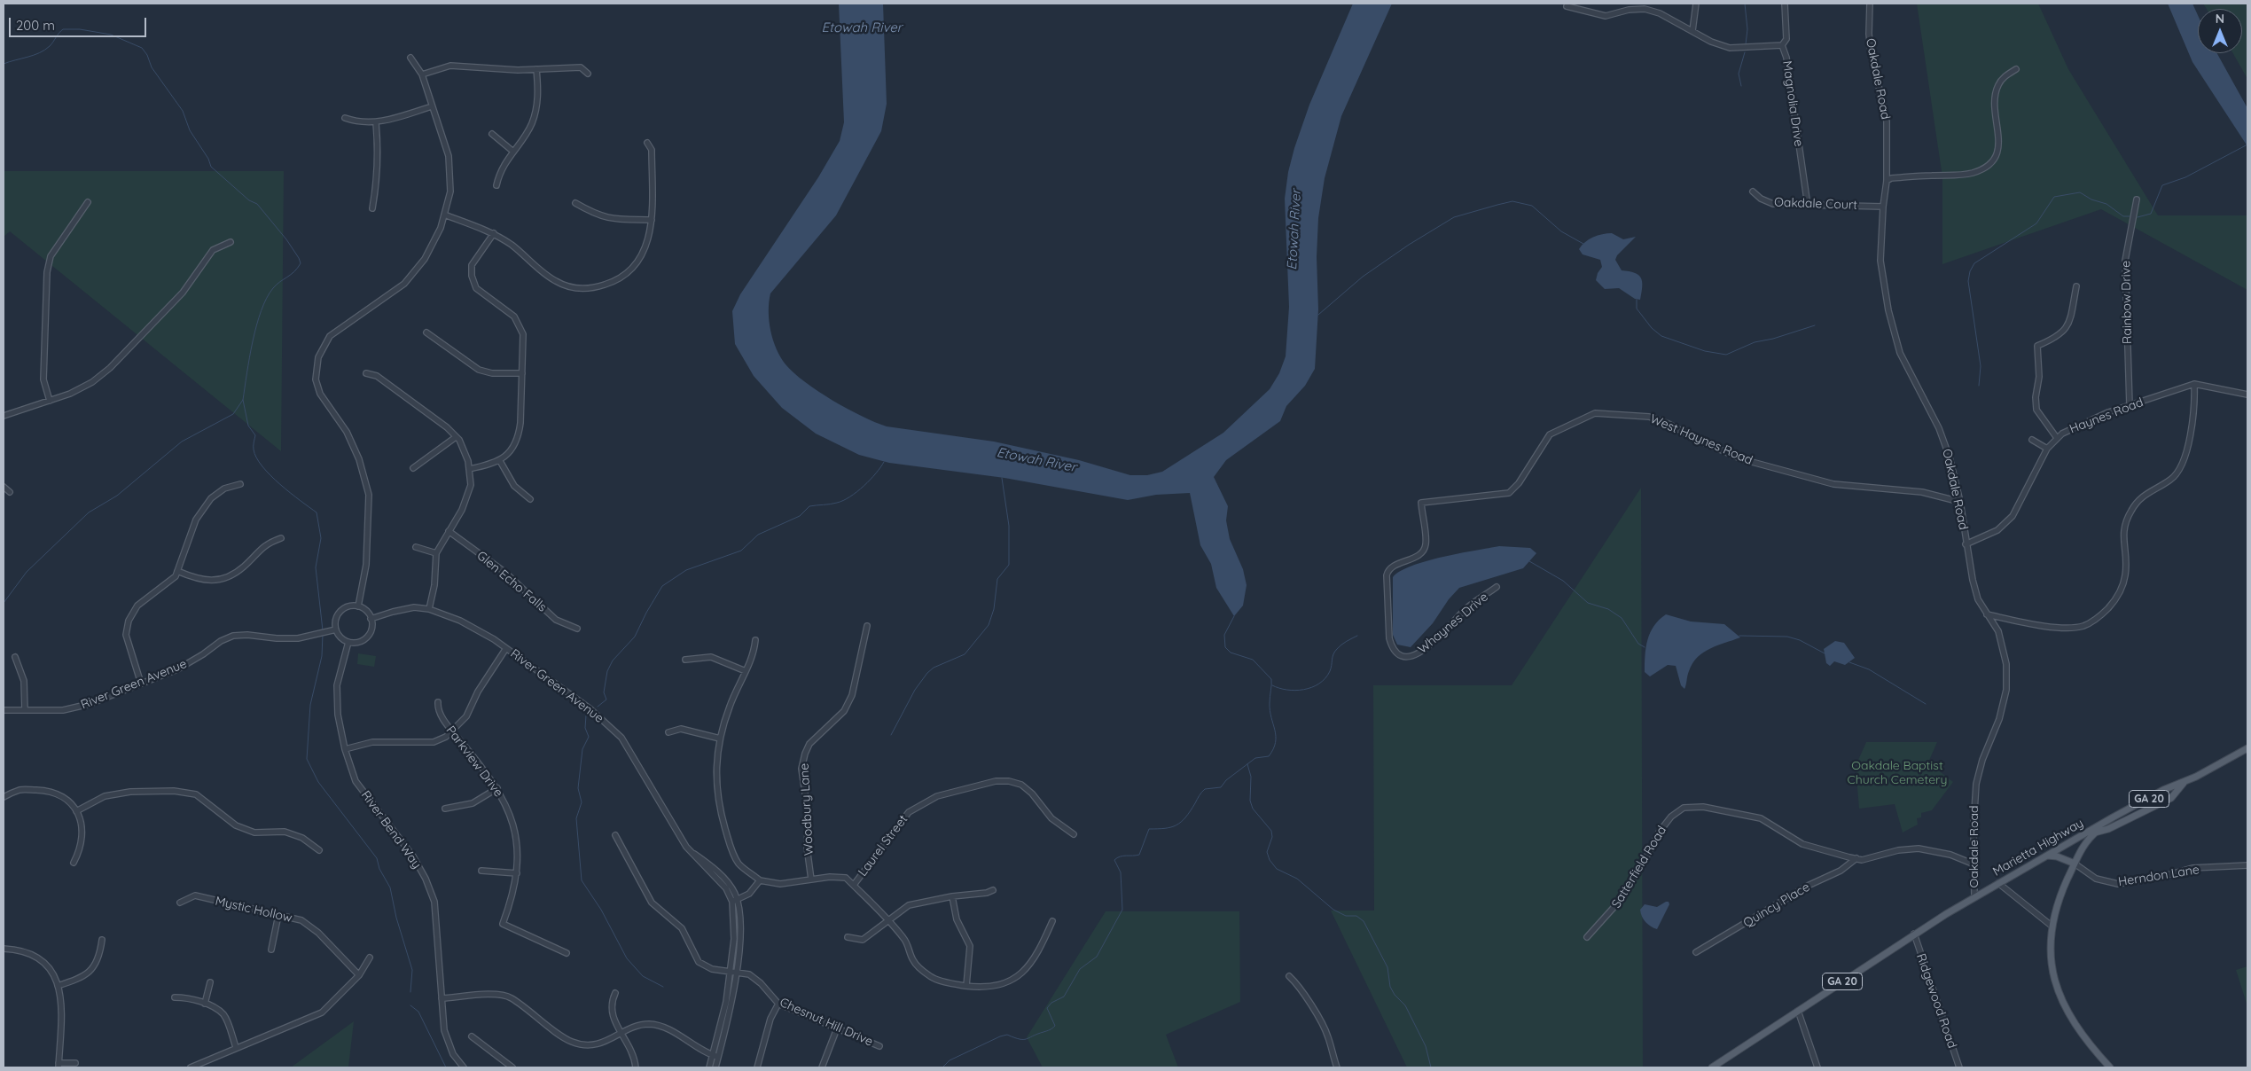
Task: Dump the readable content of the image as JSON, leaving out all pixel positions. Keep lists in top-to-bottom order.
{
  "streets": {
    "main road": ["GA 20", "Marietta Highway"],
    "street": [
      "Oakdale Road",
      "Magnolia Drive",
      "Oakdale Court",
      "Rainbow Drive",
      "Haynes Road",
      "West Haynes Road",
      "Glen Echo Falls",
      "Whaynes Drive",
      "River Green Avenue",
      "Parkview Drive",
      "Woodbury Lane",
      "River Bend Way",
      "Laurel Street",
      "Satterfield Road",
      "Herndon Lane",
      "Quincy Place",
      "Mystic Hollow",
      "Ridgewood Road",
      "Chesnut Hill Drive"
    ]
  },
  "crossings": [
    ["Oakdale Road", "Oakdale Court"],
    ["Oakdale Road", "Haynes Road"],
    ["Oakdale Road", "West Haynes Road"],
    ["Oakdale Road", "GA 20"],
    ["Oakdale Road", "Marietta Highway"],
    ["Oakdale Road", "Satterfield Road"],
    ["Magnolia Drive", "Oakdale Court"],
    ["Rainbow Drive", "Haynes Road"],
    ["West Haynes Road", "Whaynes Drive"],
    ["River Green Avenue", "River Bend Way"],
    ["River Green Avenue", "Chesnut Hill Drive"],
    ["GA 20", "Marietta Highway"],
    ["GA 20", "Ridgewood Road"],
    ["Marietta Highway", "Herndon Lane"],
    ["Satterfield Road", "Quincy Place"]
  ],
  "water": ["Etowah River"],
  "parks": ["Oakdale Baptist Church Cemetery"],
  "scale_bar": "200 m",
  "north": "top"
}
